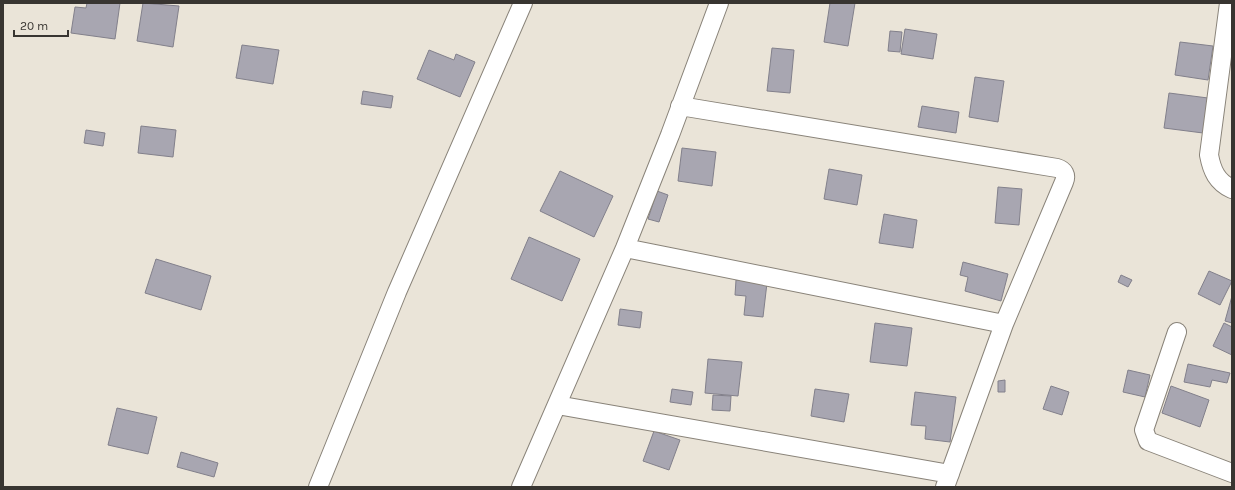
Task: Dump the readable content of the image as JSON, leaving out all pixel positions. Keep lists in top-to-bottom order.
{
  "scale_bar": "20 m"
}
